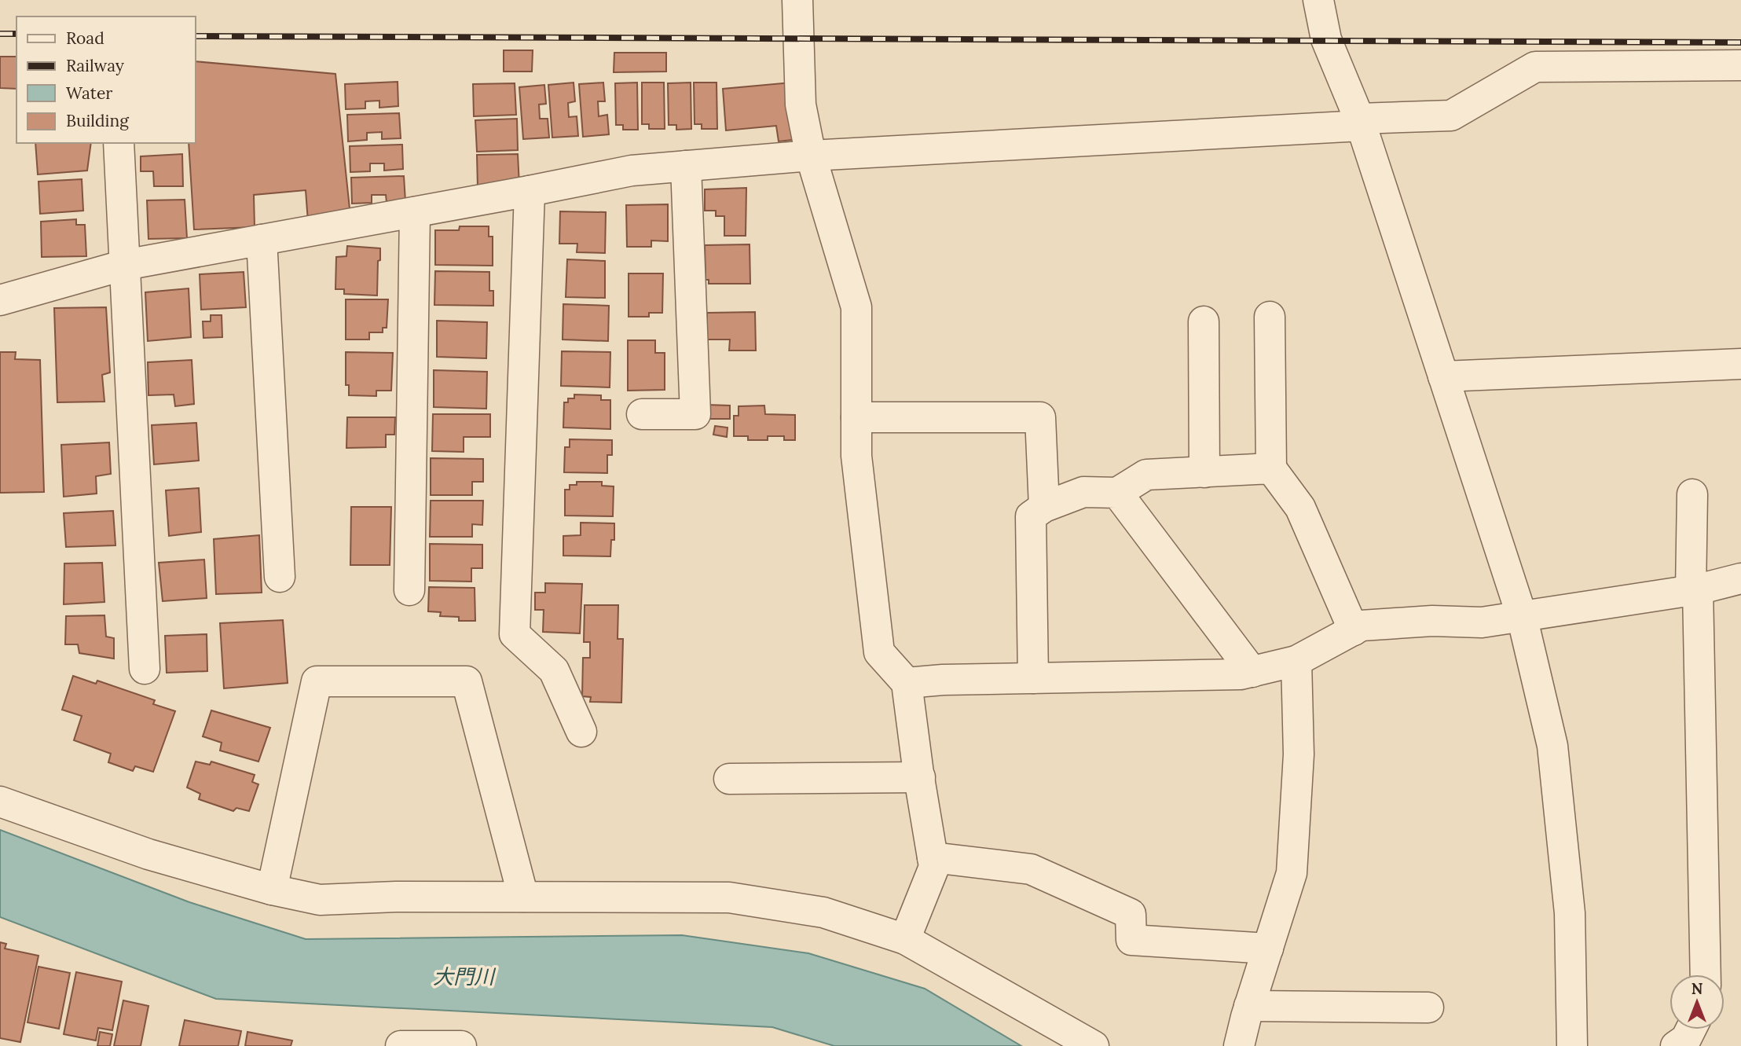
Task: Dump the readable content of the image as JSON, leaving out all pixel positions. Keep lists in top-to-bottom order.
{
  "water": ["大門川"],
  "legend": [
    "Road",
    "Railway",
    "Water",
    "Building"
  ],
  "north": "top"
}
